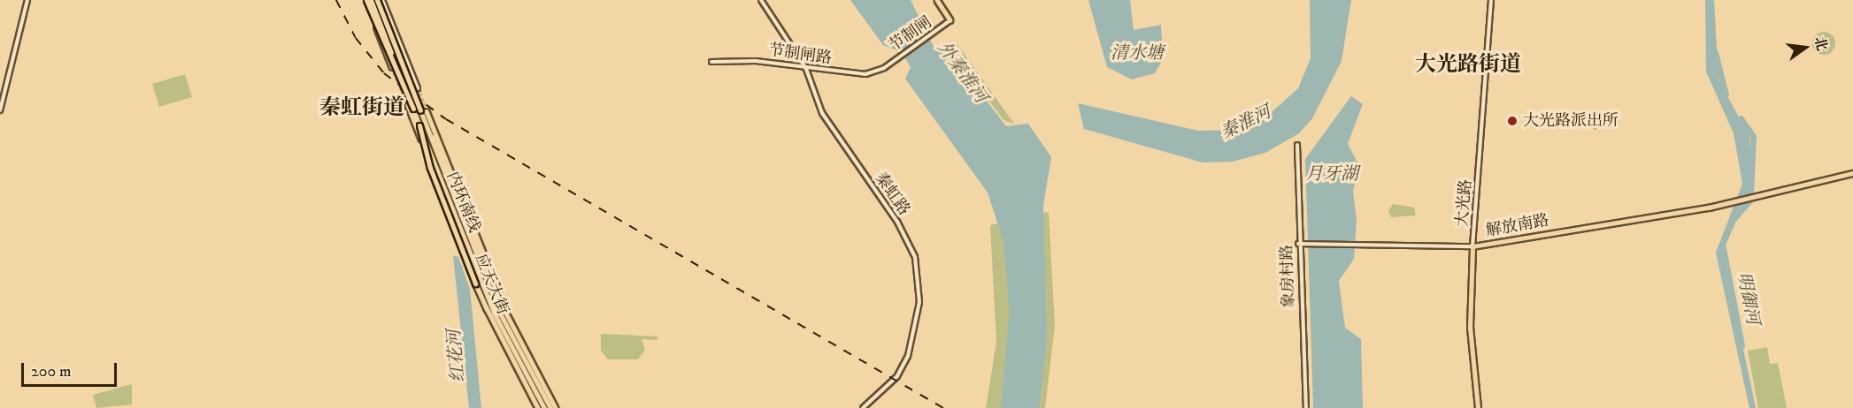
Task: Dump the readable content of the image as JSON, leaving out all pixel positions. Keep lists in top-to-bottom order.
{
  "streets": {
    "highway": ["内环南线"],
    "main road": ["应天大街"],
    "street": [
      "节制闸",
      "节制闸路",
      "秦虹路",
      "大光路",
      "解放南路",
      "象房村路"
    ]
  },
  "crossings": [
    ["节制闸", "节制闸路"],
    ["节制闸路", "秦虹路"],
    ["内环南线", "应天大街"],
    ["大光路", "解放南路"],
    ["解放南路", "象房村路"]
  ],
  "districts": ["大光路街道", "秦虹街道"],
  "water": [
    "清水塘",
    "外秦淮河",
    "秦淮河",
    "月牙湖",
    "明御河",
    "红花河"
  ],
  "places": ["大光路派出所"],
  "scale_bar": "200 m",
  "north": "right"
}
